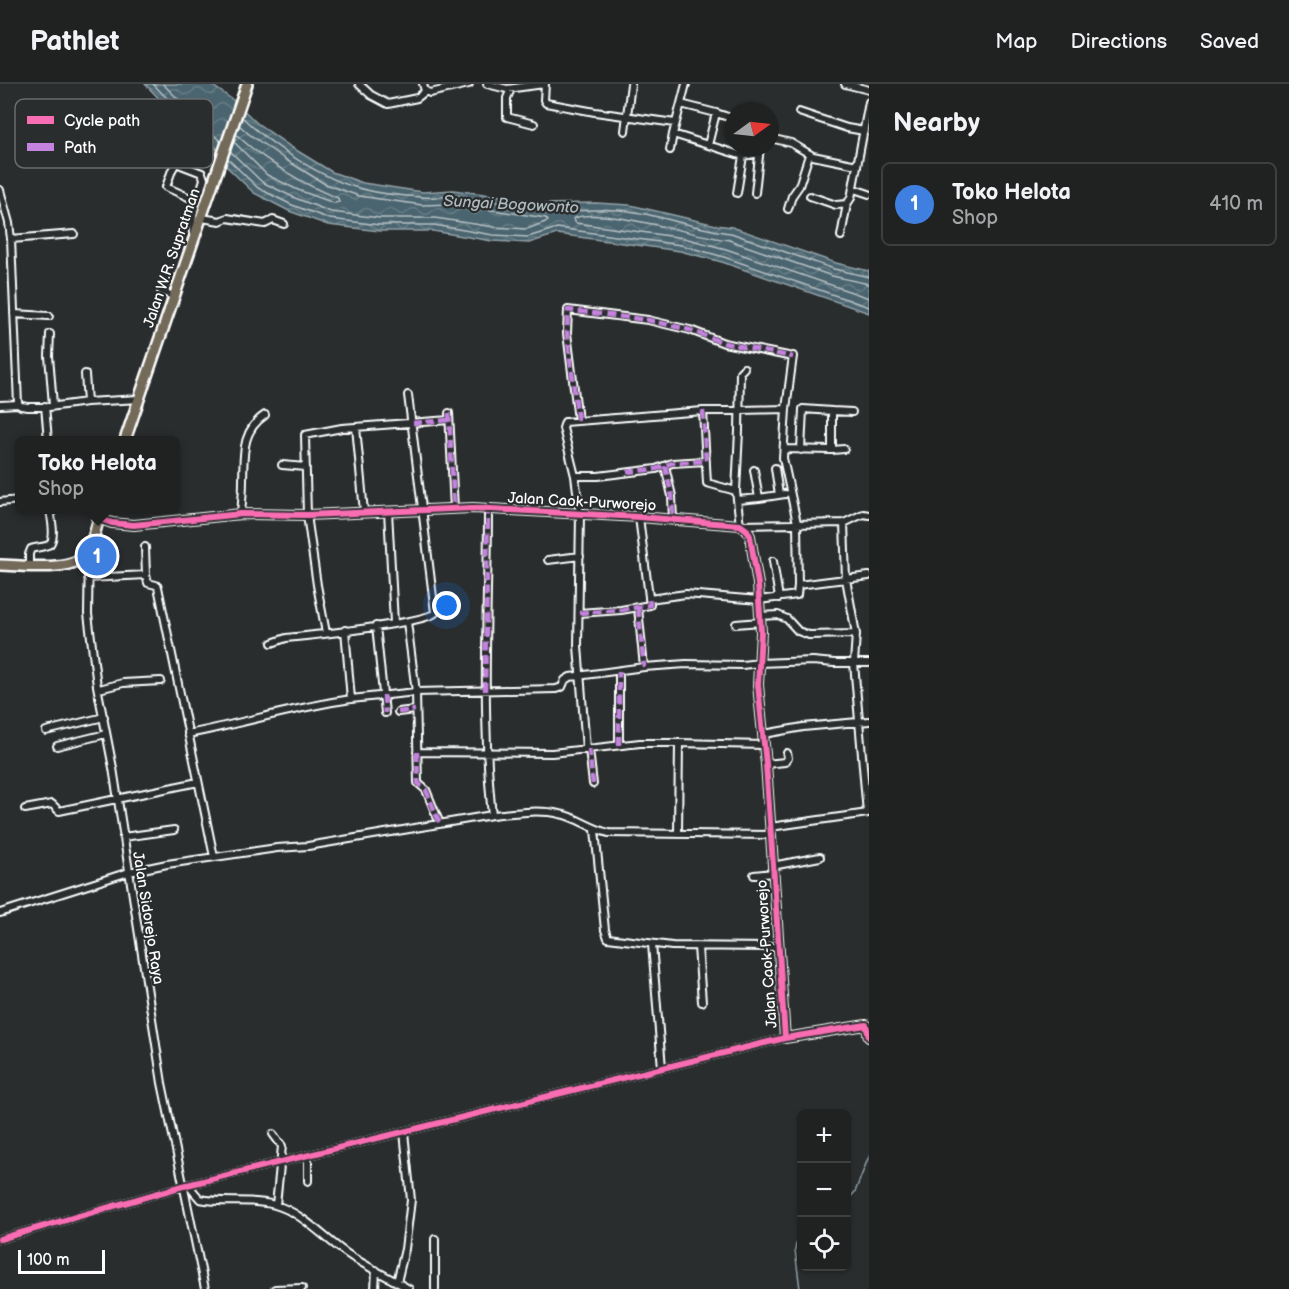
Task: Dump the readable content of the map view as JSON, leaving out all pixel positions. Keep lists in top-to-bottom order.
{
  "streets": {
    "main road": ["Jalan W.R. Supratman"],
    "street": ["Jalan Caok-Purworejo", "Jalan Sidorejo Raya"]
  },
  "water": ["Sungai Bogowonto"],
  "legend": ["Cycle path", "Path"],
  "scale_bar": "100 m",
  "north": "right",
  "page": {
    "header": "Pathlet",
    "nav": ["Map", "Directions", "Saved"],
    "heading": "Nearby",
    "list": [
      {
        "mark": "1",
        "name": "Toko Helota",
        "note": "Shop",
        "value": "410 m"
      }
    ],
    "popup": ["Toko Helota", "Shop"],
    "pins": "1",
    "map_buttons": ["+", "−"],
    "scale": "100 m"
  }
}
